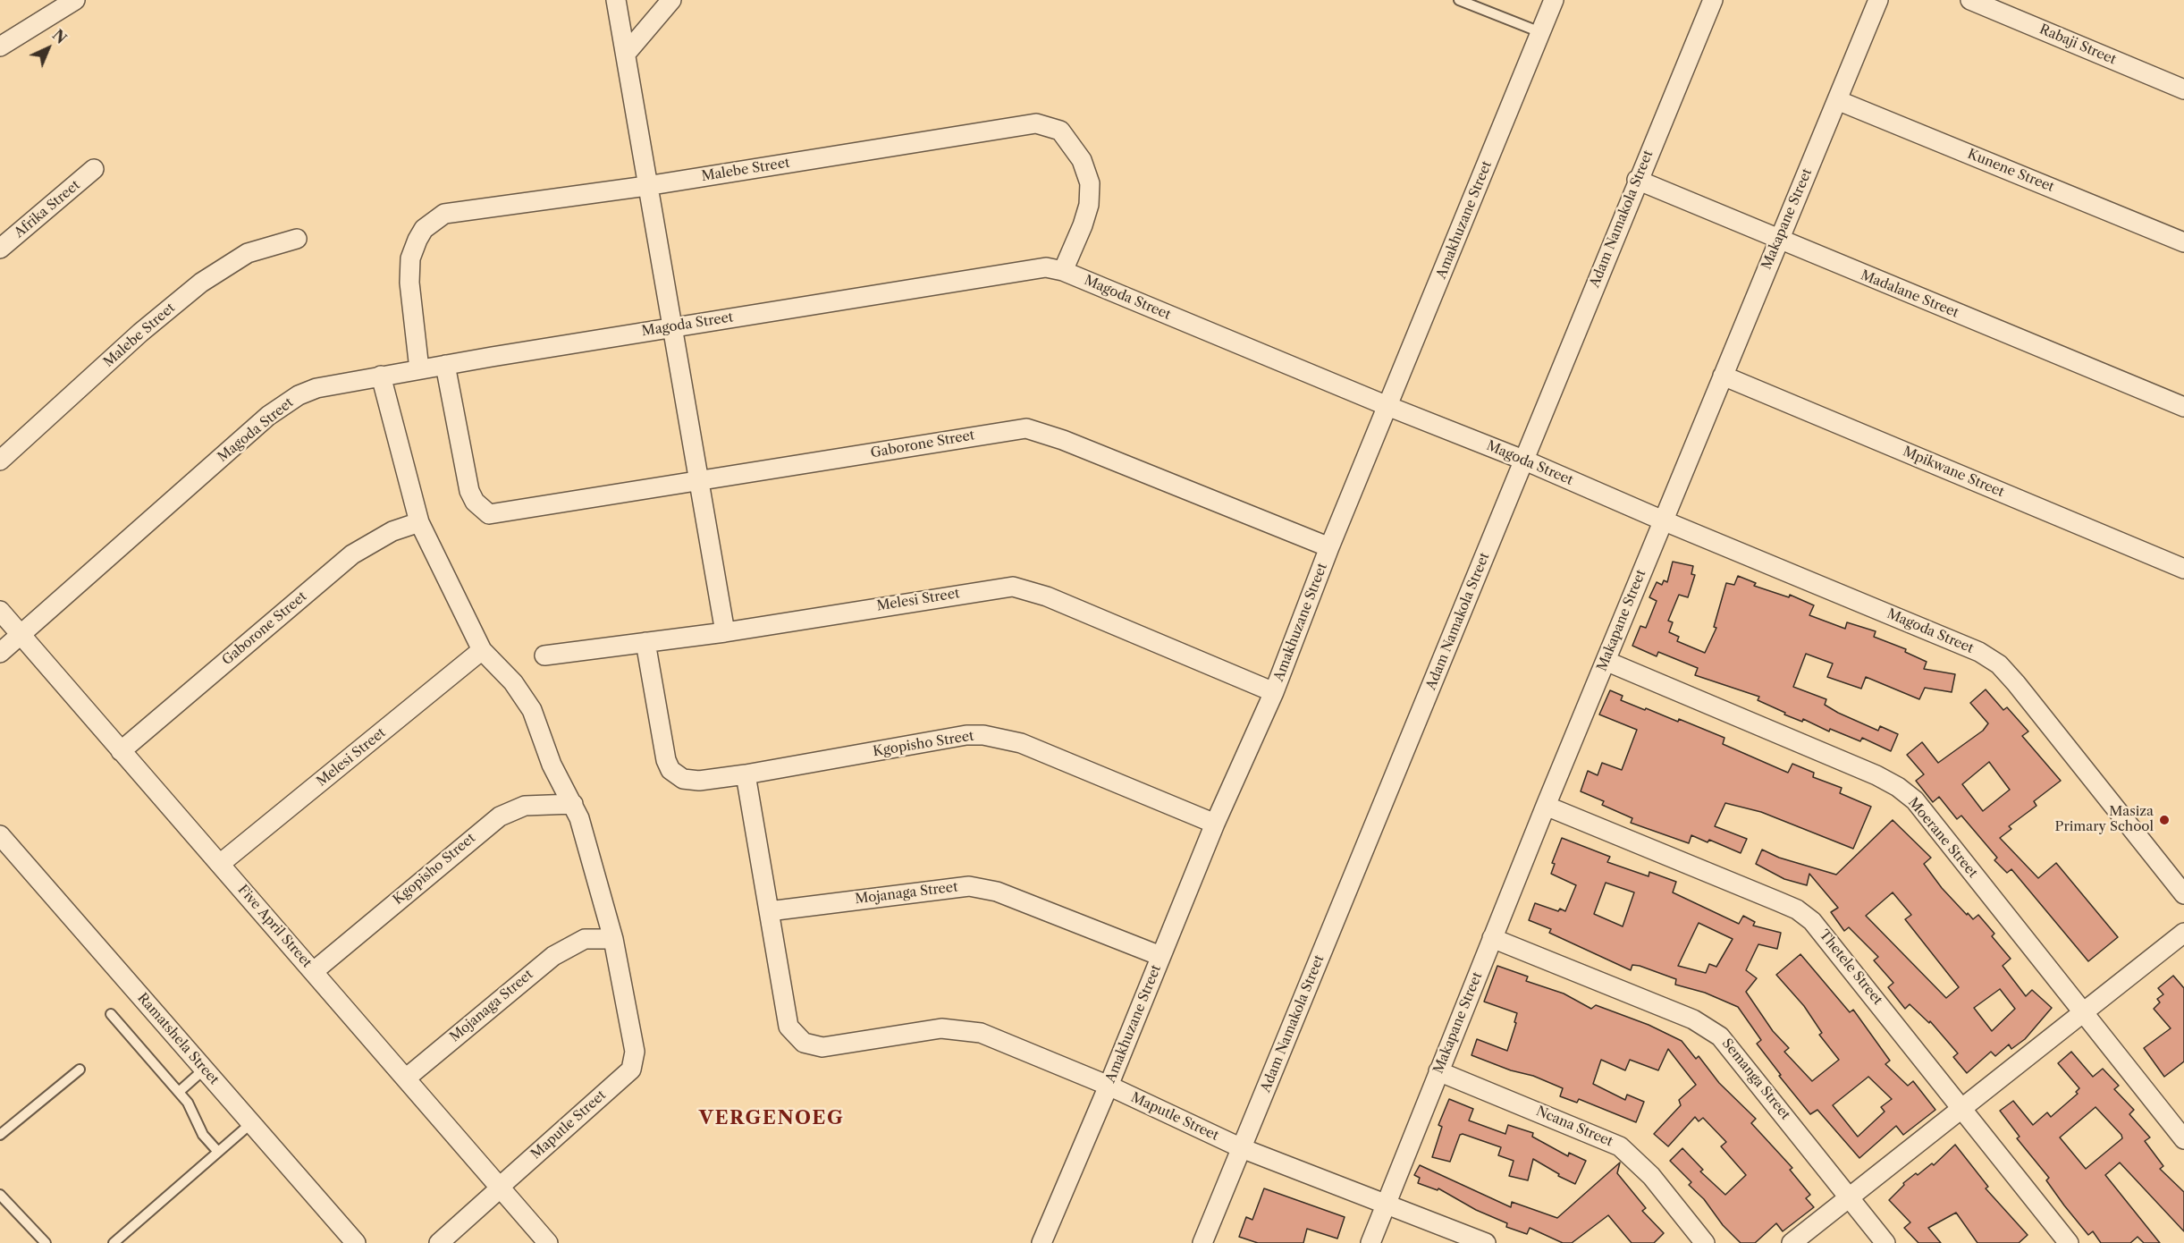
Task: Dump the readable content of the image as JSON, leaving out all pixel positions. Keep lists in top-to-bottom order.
{
  "streets": {
    "street": [
      "Rabaji Street",
      "Malebe Street",
      "Kunene Street",
      "Afrika Street",
      "Adam Namakola Street",
      "Makapane Street",
      "Amakhuzane Street",
      "Madalane Street",
      "Magoda Street",
      "Gaborone Street",
      "Mpikwane Street",
      "Melesi Street",
      "Kgopisho Street",
      "Moerane Street",
      "Mojanaga Street",
      "Five April Street",
      "Thetele Street",
      "Ramatshela Street",
      "Semanga Street",
      "Maputle Street",
      "Ncana Street"
    ]
  },
  "crossings": [
    ["Malebe Street", "Magoda Street"],
    ["Kunene Street", "Makapane Street"],
    ["Adam Namakola Street", "Madalane Street"],
    ["Adam Namakola Street", "Magoda Street"],
    ["Adam Namakola Street", "Maputle Street"],
    ["Makapane Street", "Madalane Street"],
    ["Makapane Street", "Magoda Street"],
    ["Makapane Street", "Mpikwane Street"],
    ["Makapane Street", "Moerane Street"],
    ["Makapane Street", "Thetele Street"],
    ["Makapane Street", "Semanga Street"],
    ["Makapane Street", "Maputle Street"],
    ["Makapane Street", "Ncana Street"],
    ["Amakhuzane Street", "Magoda Street"],
    ["Amakhuzane Street", "Gaborone Street"],
    ["Amakhuzane Street", "Melesi Street"],
    ["Amakhuzane Street", "Kgopisho Street"],
    ["Amakhuzane Street", "Mojanaga Street"],
    ["Amakhuzane Street", "Maputle Street"],
    ["Magoda Street", "Gaborone Street"],
    ["Magoda Street", "Five April Street"],
    ["Gaborone Street", "Five April Street"],
    ["Melesi Street", "Kgopisho Street"],
    ["Melesi Street", "Five April Street"],
    ["Kgopisho Street", "Five April Street"],
    ["Mojanaga Street", "Five April Street"],
    ["Mojanaga Street", "Maputle Street"],
    ["Five April Street", "Maputle Street"]
  ],
  "districts": ["VERGENOEG"],
  "places": ["Masiza Primary School"],
  "north": "top right"
}
